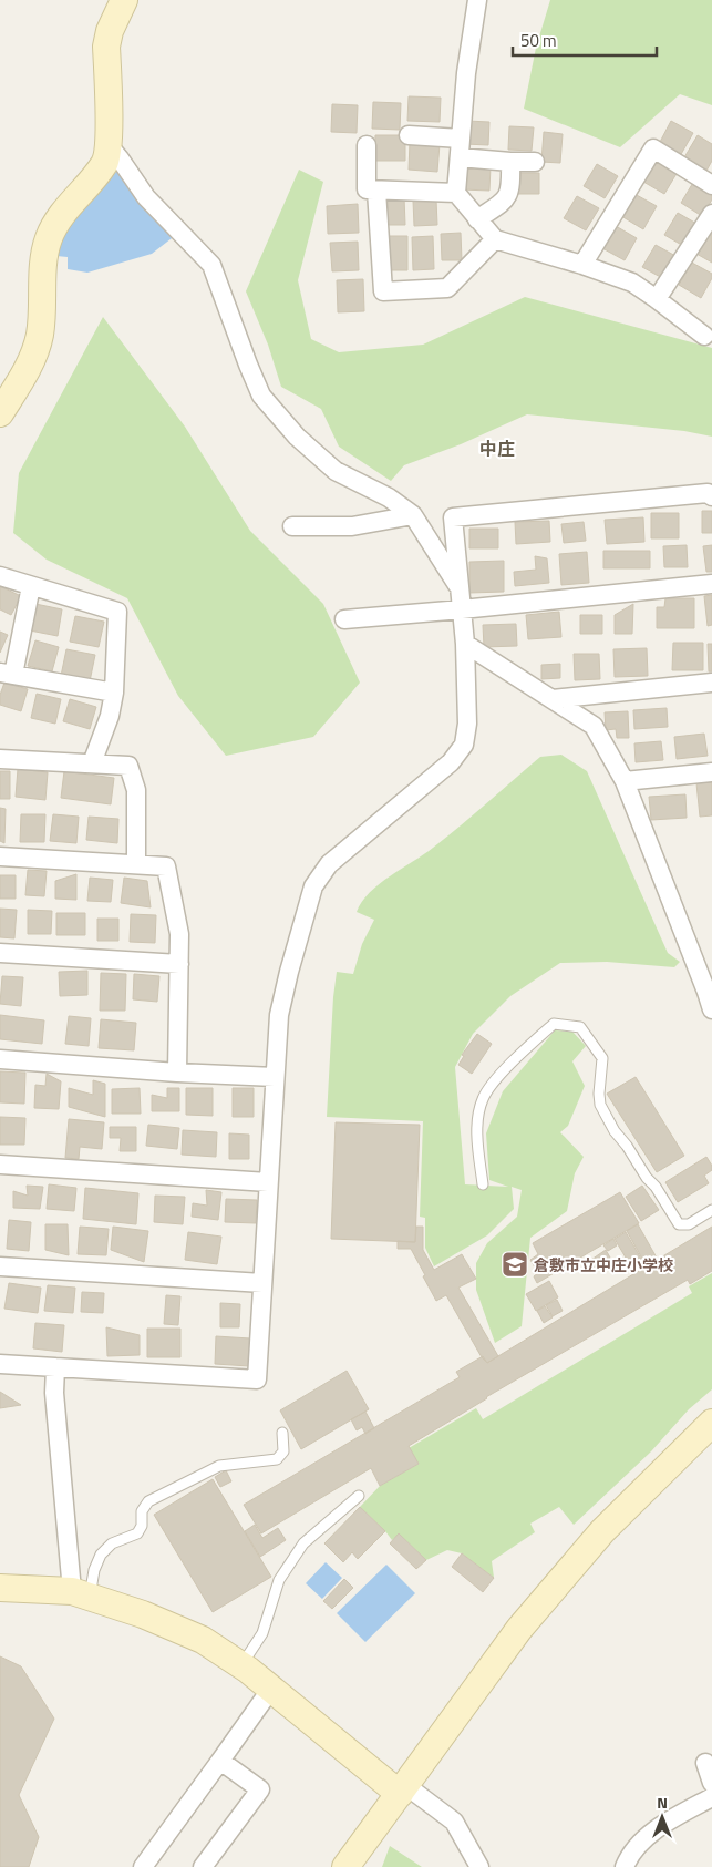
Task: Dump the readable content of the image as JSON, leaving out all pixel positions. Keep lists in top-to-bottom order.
{
  "districts": ["中庄"],
  "places": {
    "school or university": ["倉敷市立中庄小学校"]
  },
  "scale_bar": "50 m",
  "north": "top"
}
